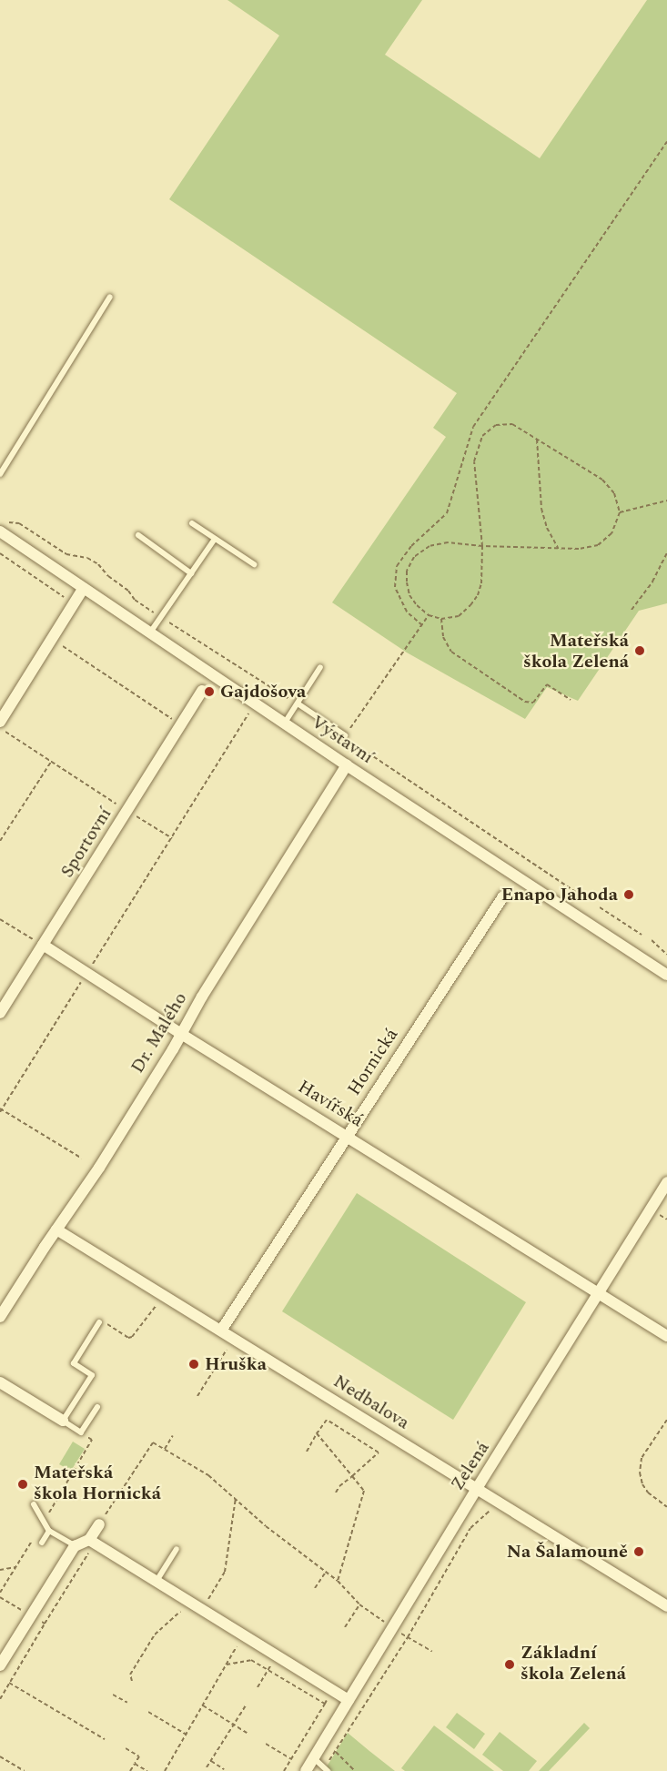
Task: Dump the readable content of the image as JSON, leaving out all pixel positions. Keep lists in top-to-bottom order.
{
  "streets": {
    "street": [
      "Výstavní",
      "Sportovní",
      "Dr. Malého",
      "Hornická",
      "Havířská",
      "Nedbalova",
      "Zelená"
    ]
  },
  "crossings": [
    ["Výstavní", "Dr. Malého"],
    ["Sportovní", "Havířská"],
    ["Dr. Malého", "Havířská"],
    ["Dr. Malého", "Nedbalova"],
    ["Hornická", "Havířská"],
    ["Hornická", "Nedbalova"],
    ["Havířská", "Zelená"],
    ["Nedbalova", "Zelená"]
  ],
  "places": [
    "Mateřská škola Zelená",
    "Gajdošova",
    "Enapo Jahoda",
    "Hruška",
    "Mateřská škola Hornická",
    "Na Šalamouně",
    "Základní škola Zelená"
  ]
}
